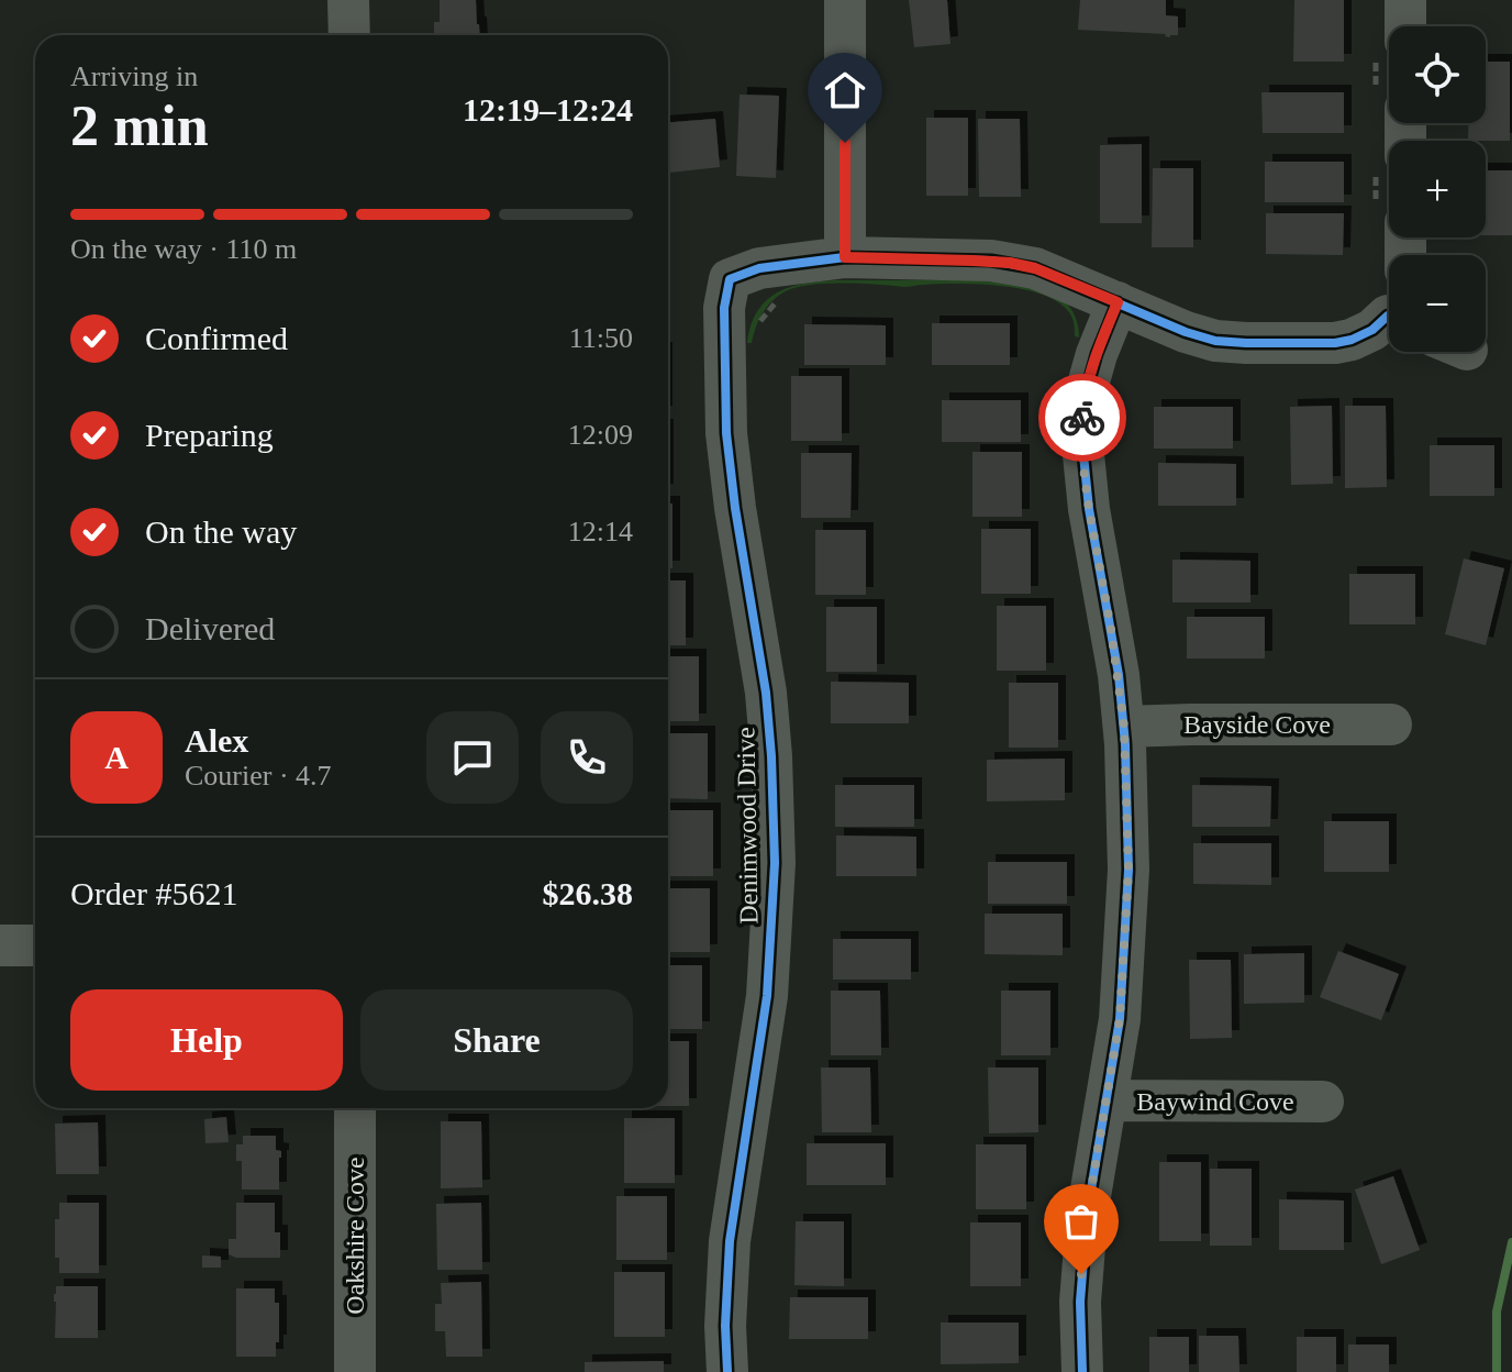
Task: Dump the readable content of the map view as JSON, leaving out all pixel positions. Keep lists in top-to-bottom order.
{
  "streets": {
    "street": [
      "Bayside Cove",
      "Denimwood Drive",
      "Baywind Cove",
      "Oakshire Cove"
    ]
  },
  "page": {
    "map_buttons": ["+", "−"],
    "heading": ["2 min", "Arriving in", "12:19–12:24"],
    "panel": [
      "Alex",
      "Courier · 4.7",
      "Order #5621",
      "$26.38"
    ],
    "bar": "On the way · 110 m",
    "list": [
      ["Confirmed", "11:50"],
      ["Preparing", "12:09"],
      ["On the way", "12:14"],
      "Delivered"
    ],
    "round": "A",
    "buttons": ["Help", "Share"]
  }
}
